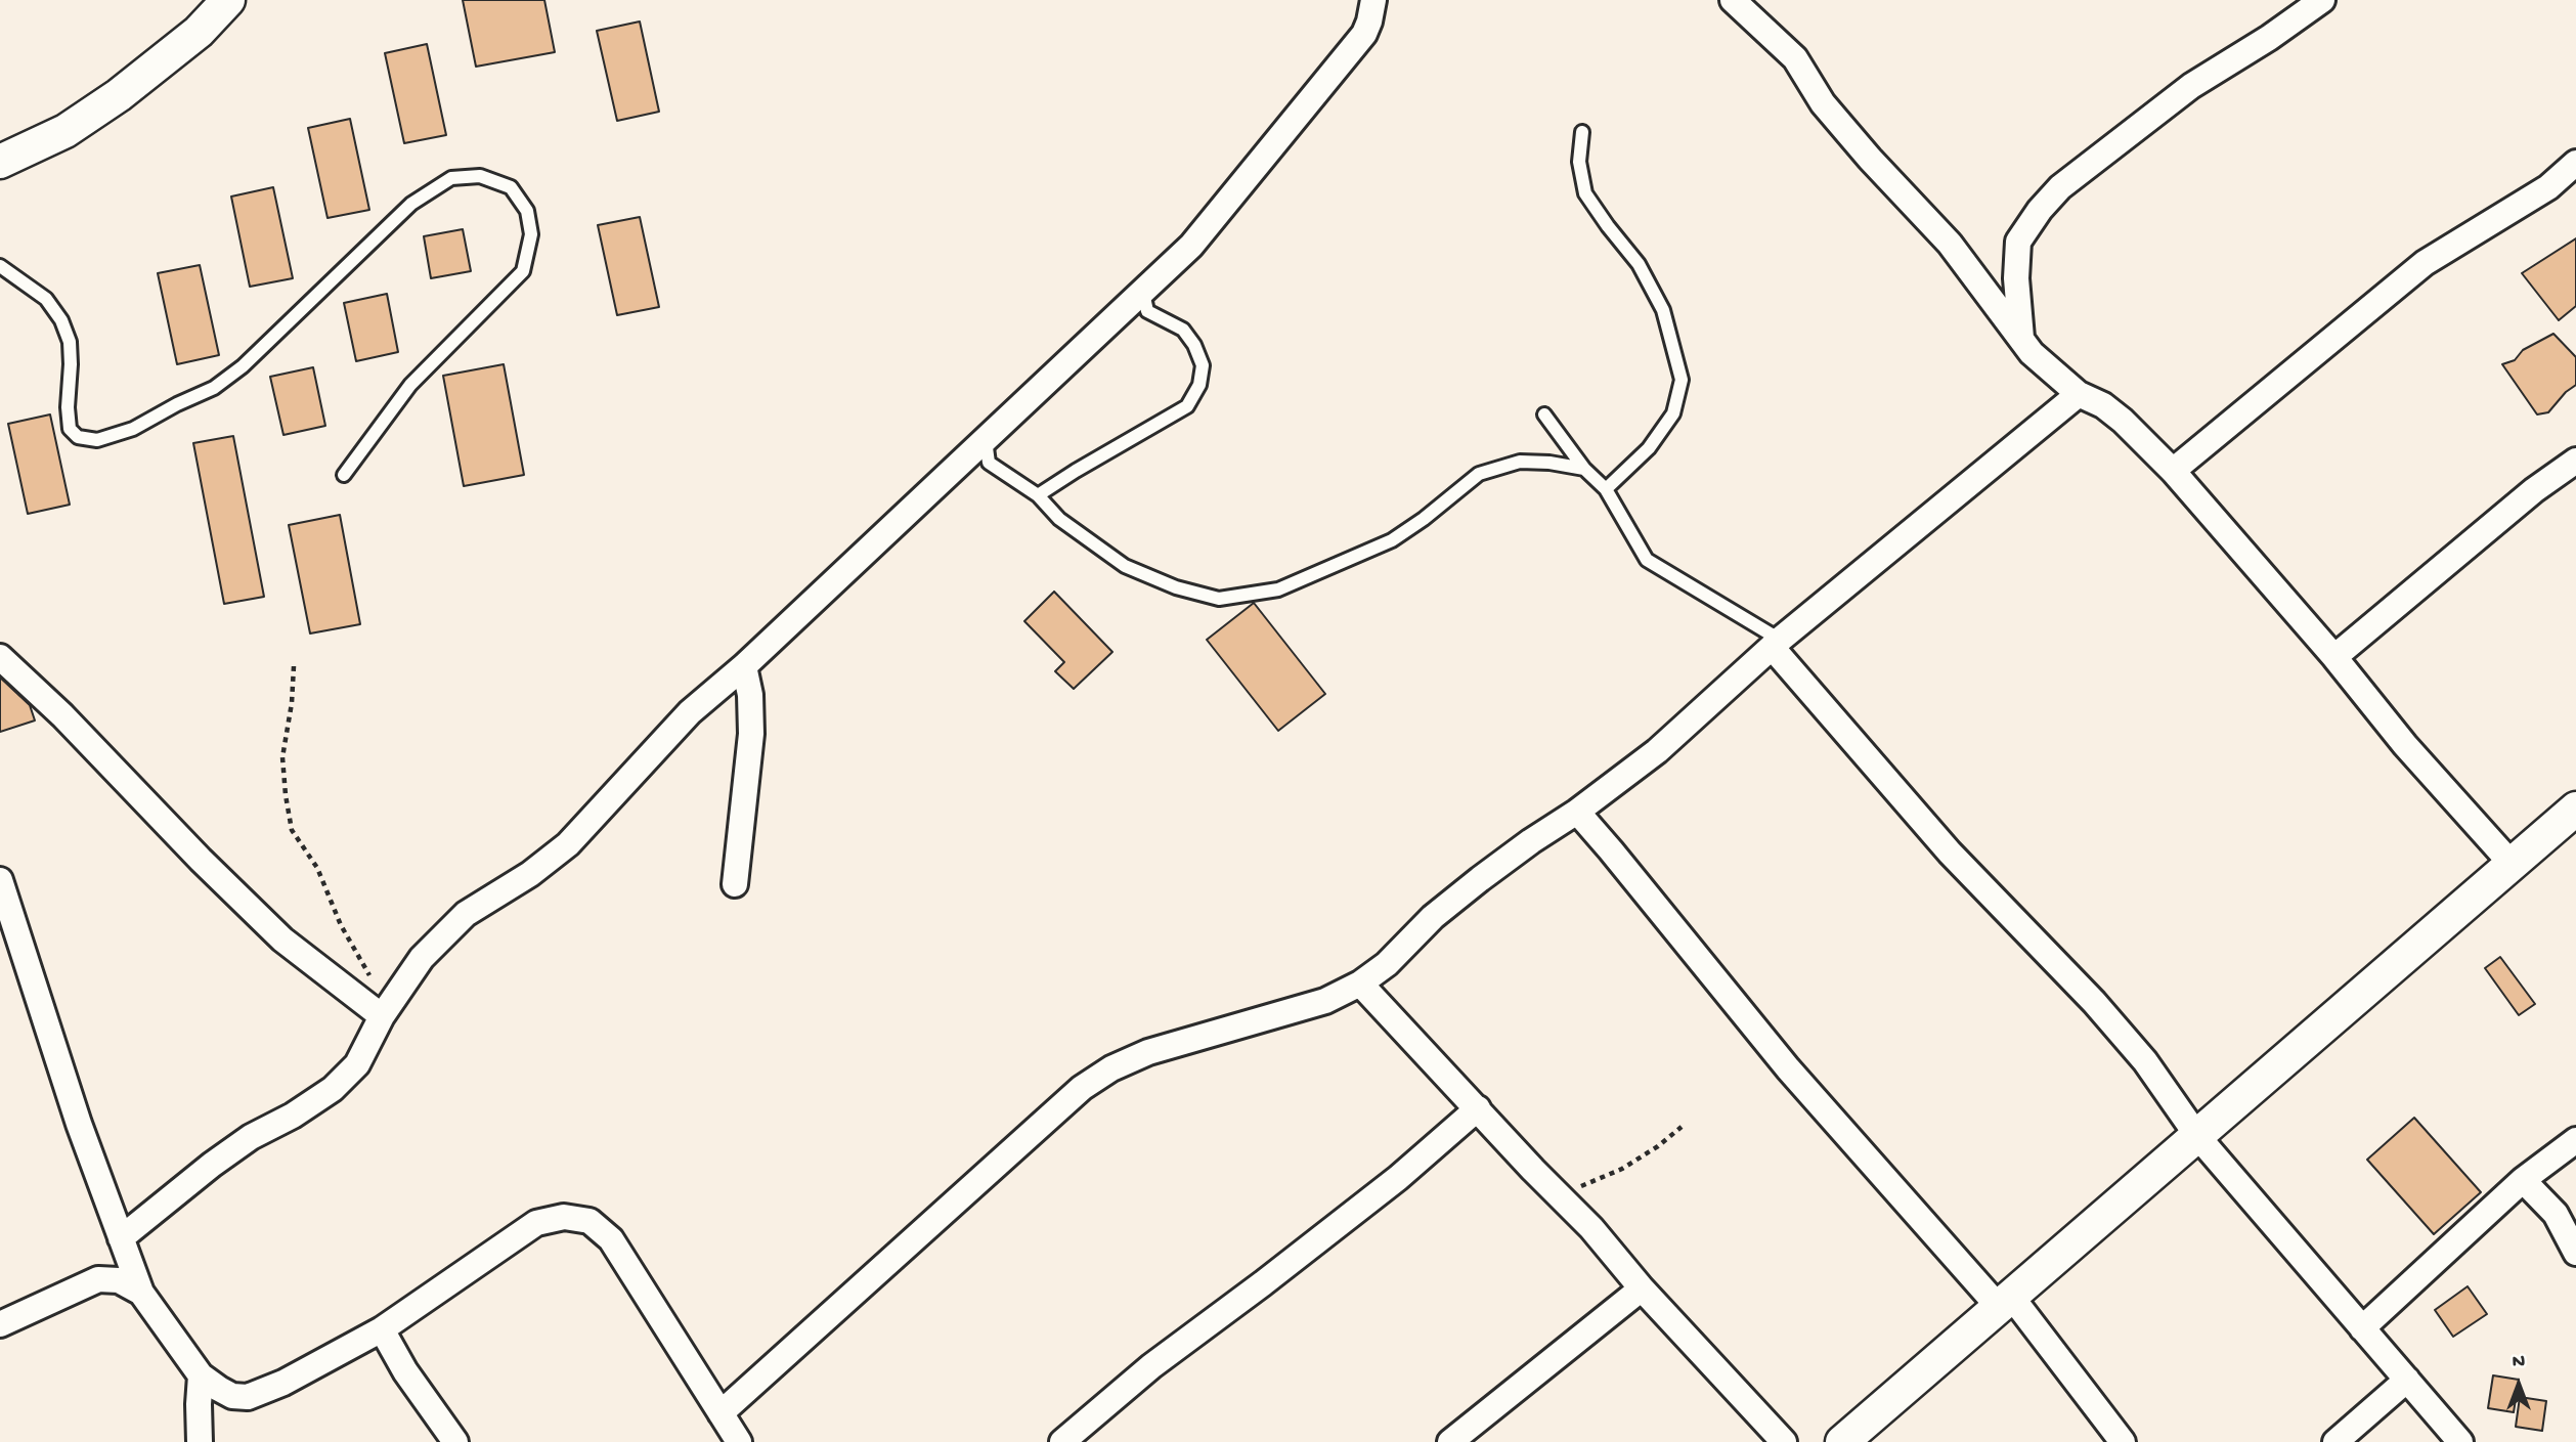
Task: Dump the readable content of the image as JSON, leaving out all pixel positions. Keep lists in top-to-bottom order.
{
  "north": "top"
}
